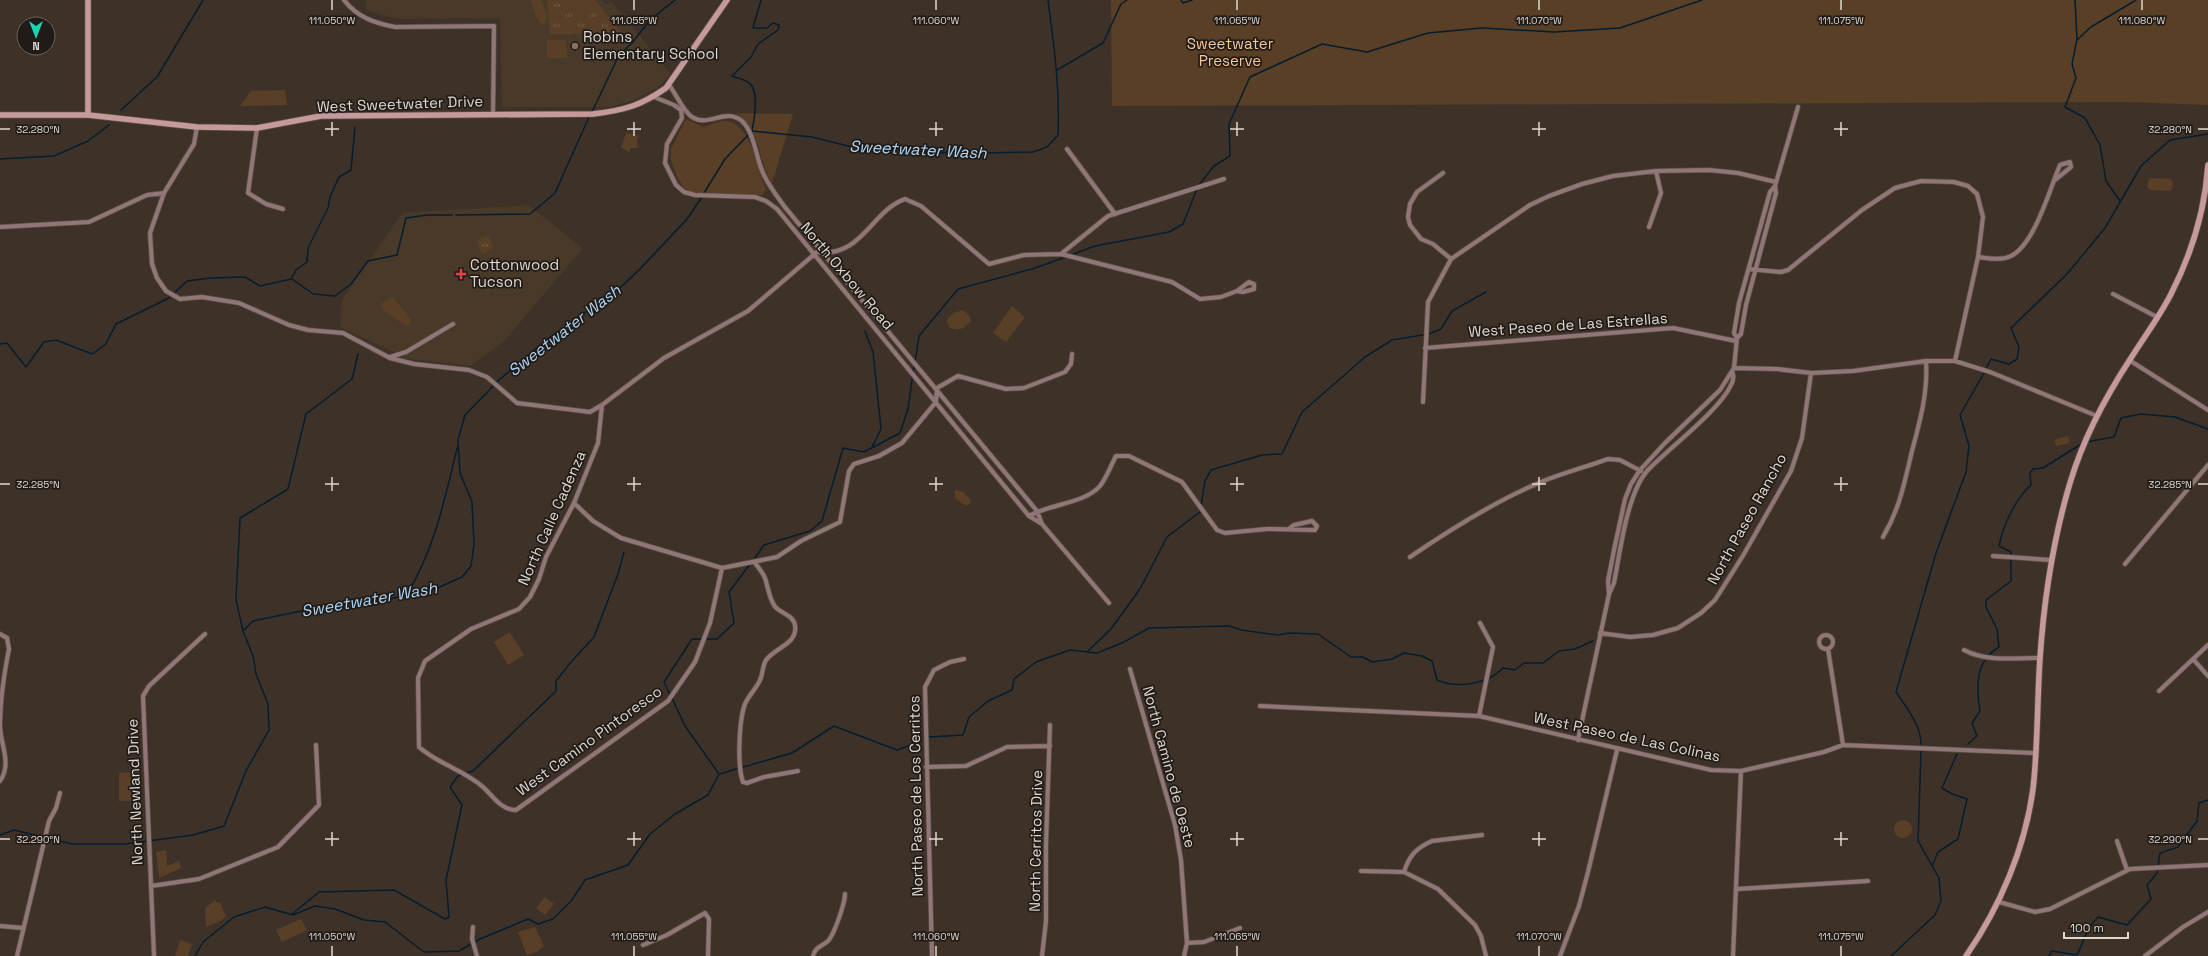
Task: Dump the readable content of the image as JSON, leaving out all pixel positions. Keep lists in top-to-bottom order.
{
  "streets": {
    "street": [
      "West Sweetwater Drive",
      "North Oxbow Road",
      "West Paseo de Las Estrellas",
      "North Calle Cadenza",
      "North Paseo Rancho",
      "West Paseo de Las Colinas",
      "West Camino Pintoresco",
      "North Camino de Oeste",
      "North Newland Drive",
      "North Paseo de Los Cerritos",
      "North Cerritos Drive"
    ]
  },
  "crossings": [
    ["West Sweetwater Drive", "North Oxbow Road"],
    ["North Calle Cadenza", "West Camino Pintoresco"]
  ],
  "water": ["Sweetwater Wash"],
  "parks": ["Sweetwater Preserve"],
  "places": {
    "other": ["Robins Elementary School"],
    "health": ["Cottonwood Tucson"]
  },
  "scale_bar": "100 m",
  "north": "bottom",
  "coordinates": [
    "111.050°W",
    "111.055°W",
    "111.060°W",
    "111.065°W",
    "111.070°W",
    "111.075°W",
    "111.080°W",
    "32.280°N",
    "32.285°N",
    "32.290°N"
  ]
}
